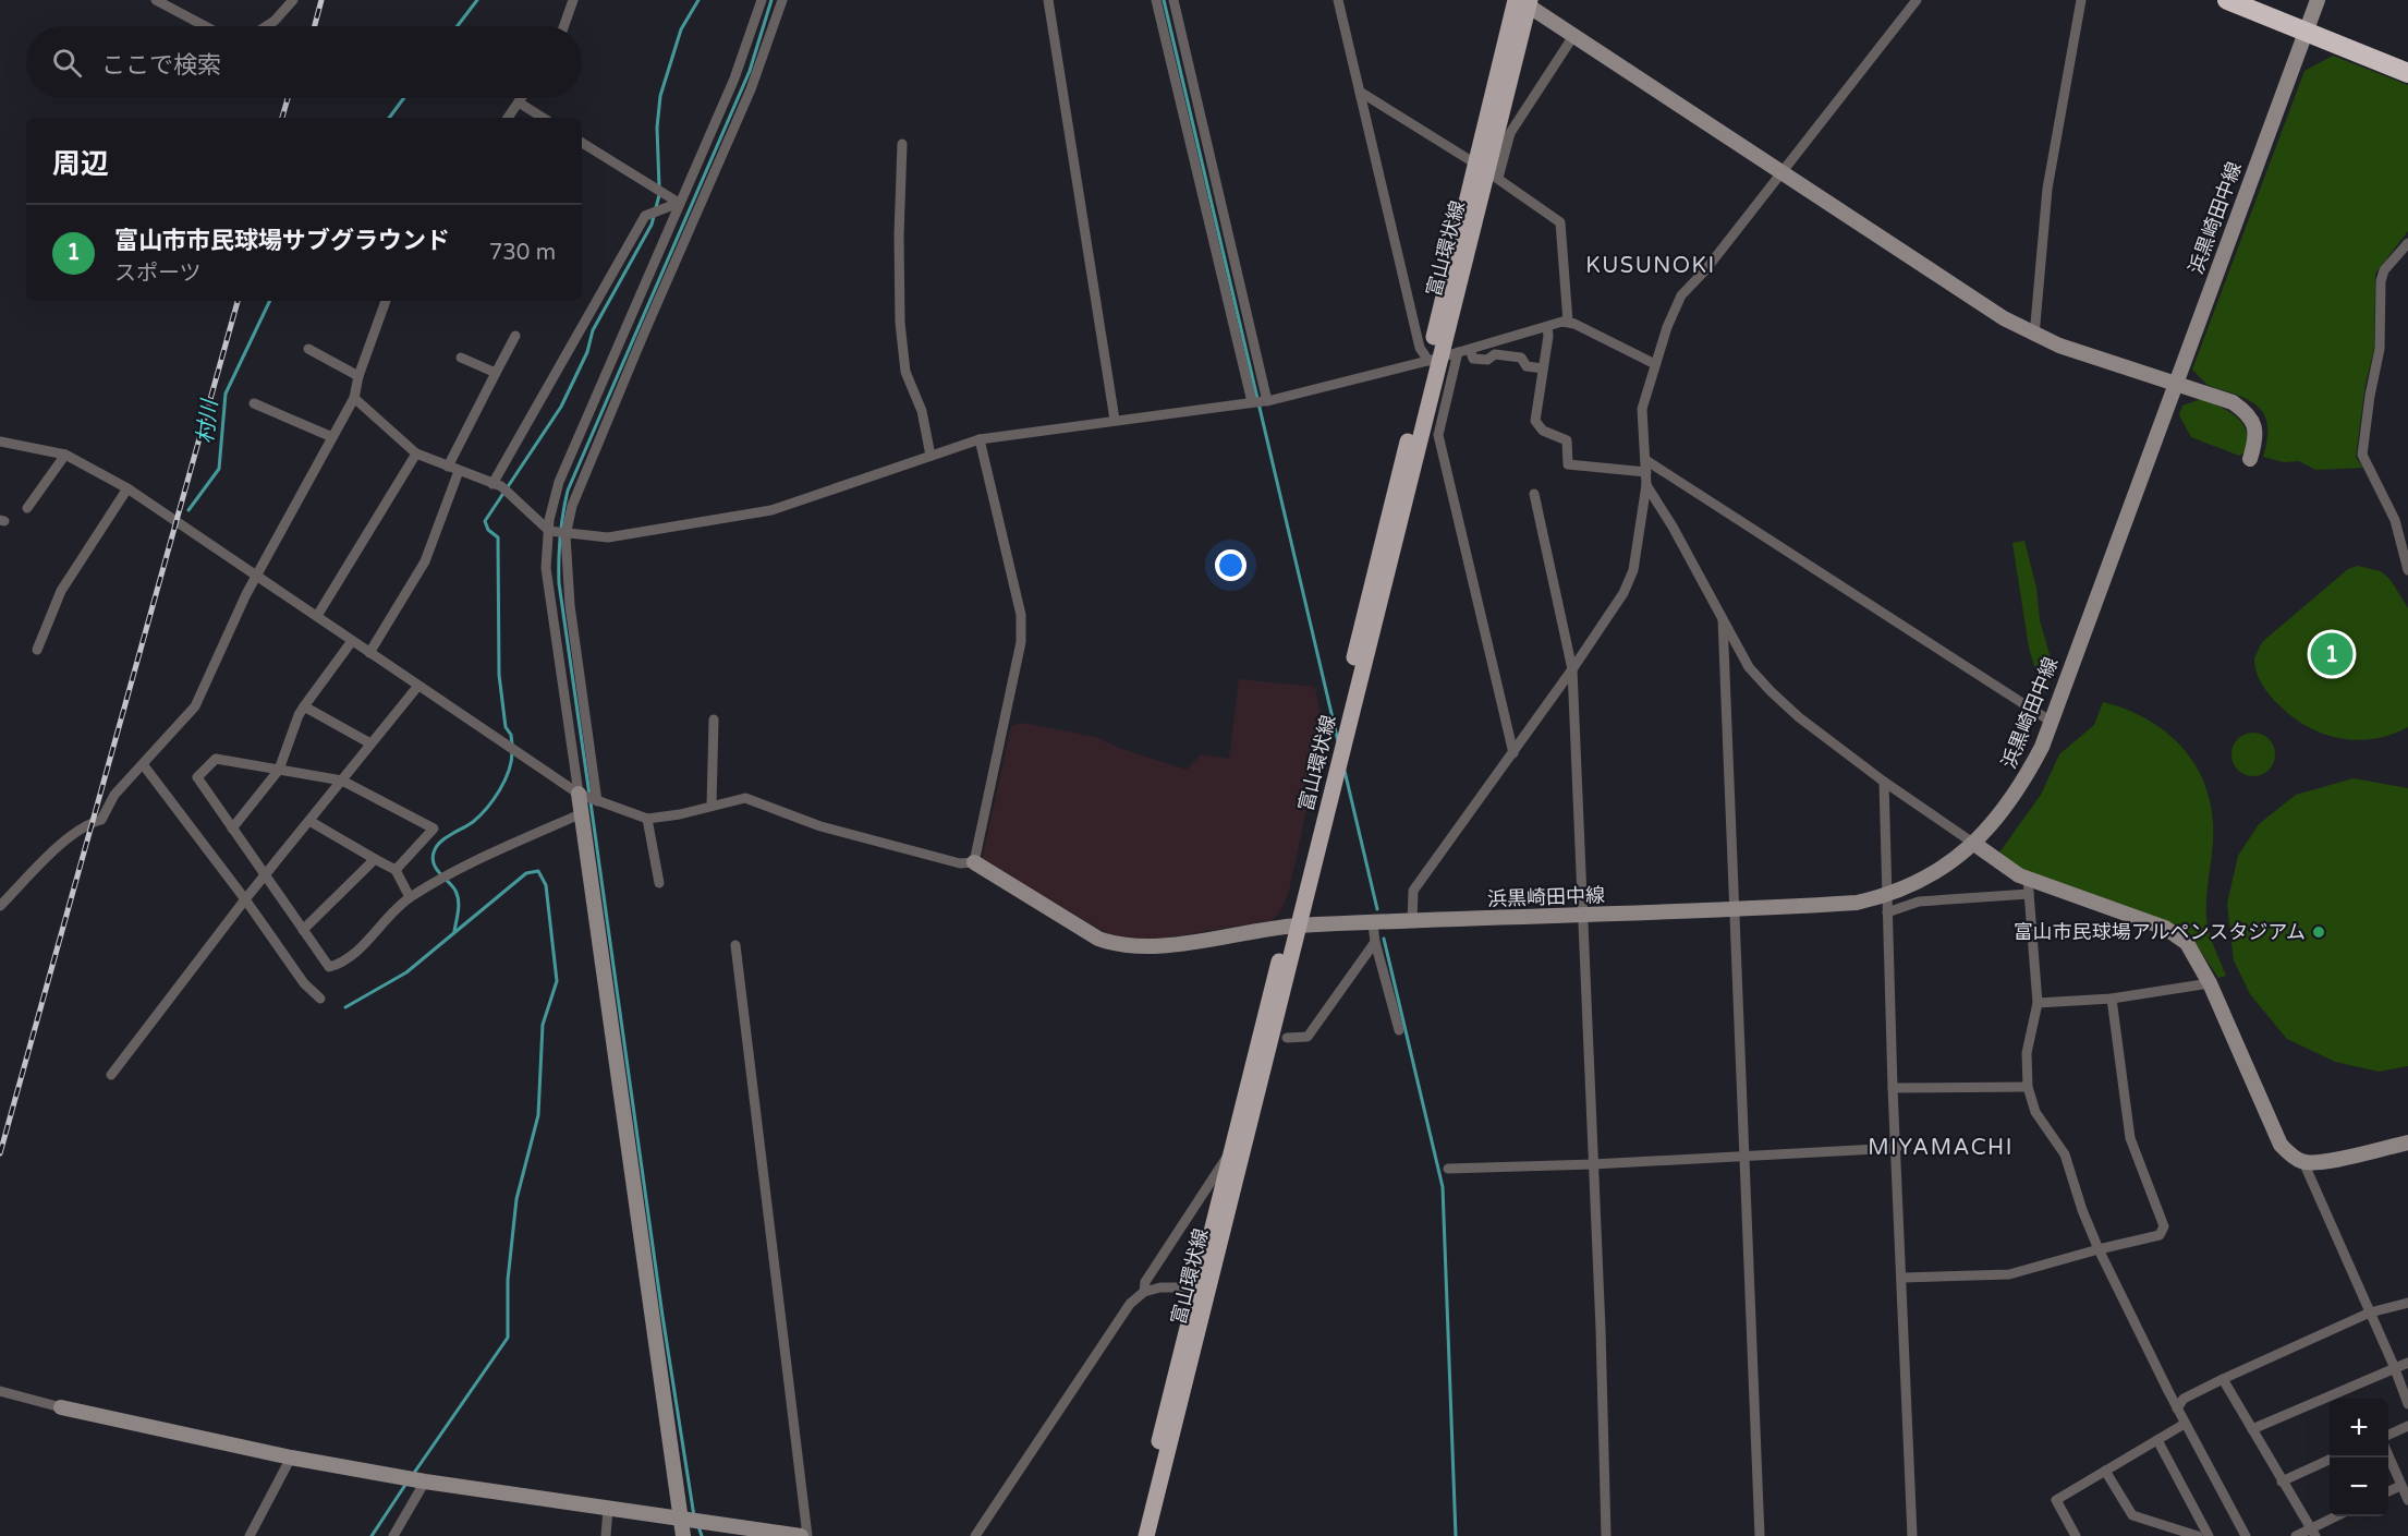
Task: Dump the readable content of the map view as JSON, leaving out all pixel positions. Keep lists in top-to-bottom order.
{
  "streets": {
    "main road": ["富山環状線"],
    "street": ["浜黒崎田中線"]
  },
  "crossings": [
    ["浜黒崎田中線", "富山環状線"]
  ],
  "districts": ["KUSUNOKI", "MIYAMACHI"],
  "water": ["村川"],
  "places": ["富山市民球場アルペンスタジアム"],
  "page": {
    "search": "ここで検索",
    "heading": "周辺",
    "list": [
      {
        "mark": "1",
        "name": "富山市市民球場サブグラウンド",
        "note": "スポーツ",
        "value": "730 m"
      }
    ],
    "pins": "1",
    "map_buttons": ["+", "−"]
  }
}
